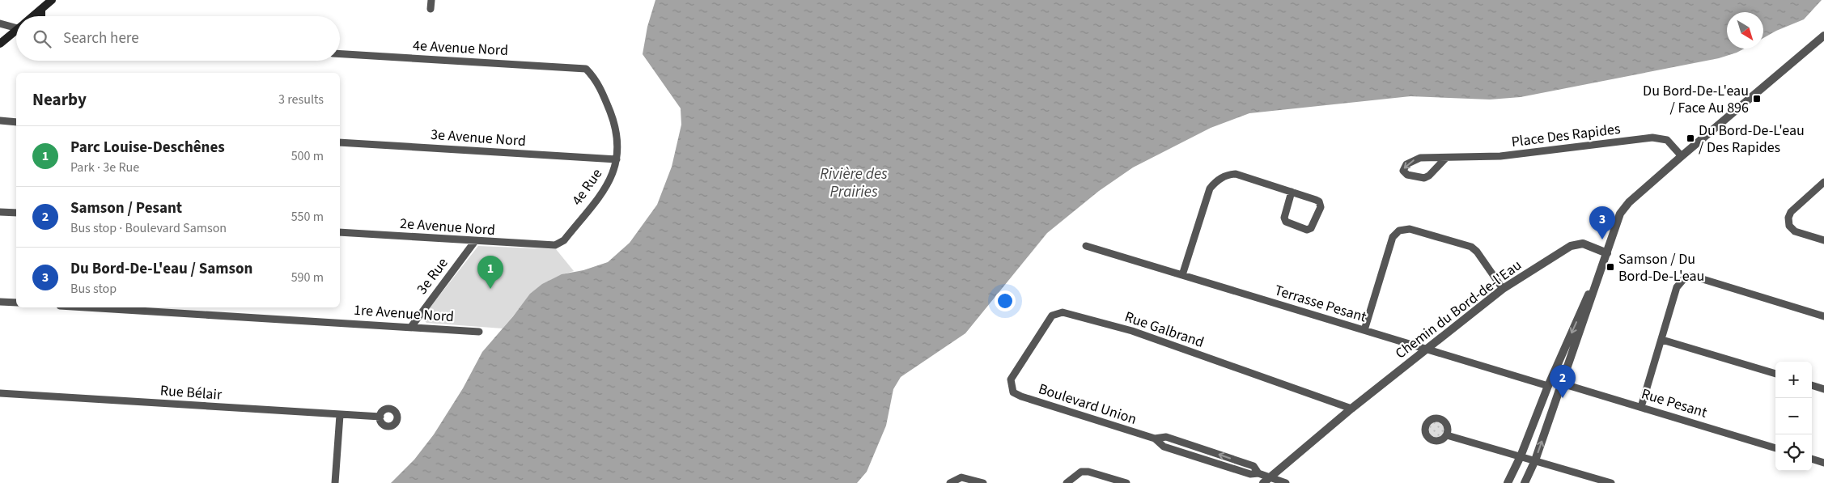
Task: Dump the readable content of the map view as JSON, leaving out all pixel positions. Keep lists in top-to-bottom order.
{
  "streets": {
    "street": [
      "4e Avenue Nord",
      "Place Des Rapides",
      "3e Avenue Nord",
      "4e Rue",
      "2e Avenue Nord",
      "3e Rue",
      "Terrasse Pesant",
      "Chemin du Bord-de-l'Eau",
      "1re Avenue Nord",
      "Rue Galbrand",
      "Rue Bélair",
      "Rue Pesant",
      "Boulevard Union"
    ]
  },
  "crossings": [
    ["4e Avenue Nord", "4e Rue"],
    ["3e Avenue Nord", "4e Rue"],
    ["4e Rue", "2e Avenue Nord"],
    ["2e Avenue Nord", "3e Rue"],
    ["3e Rue", "1re Avenue Nord"],
    ["Terrasse Pesant", "Chemin du Bord-de-l'Eau"],
    ["Chemin du Bord-de-l'Eau", "Rue Galbrand"],
    ["Chemin du Bord-de-l'Eau", "Boulevard Union"],
    ["Rue Galbrand", "Boulevard Union"]
  ],
  "water": ["Rivière des Prairies"],
  "places": {
    "transit": ["Du Bord-De-L'eau / Face Au 896", "Du Bord-De-L'eau / Des Rapides", "Samson / Du Bord-De-L'eau"]
  },
  "north": "bottom right",
  "page": {
    "search": "Search here",
    "heading": ["Nearby", "3 results"],
    "list": [
      {
        "mark": "1",
        "name": "Parc Louise-Deschênes",
        "note": "Park · 3e Rue",
        "value": "500 m"
      },
      {
        "mark": "2",
        "name": "Samson / Pesant",
        "note": "Bus stop · Boulevard Samson",
        "value": "550 m"
      },
      {
        "mark": "3",
        "name": "Du Bord-De-L'eau / Samson",
        "note": "Bus stop",
        "value": "590 m"
      }
    ],
    "pins": ["3", "1", "2"],
    "map_buttons": ["+", "−"]
  }
}
